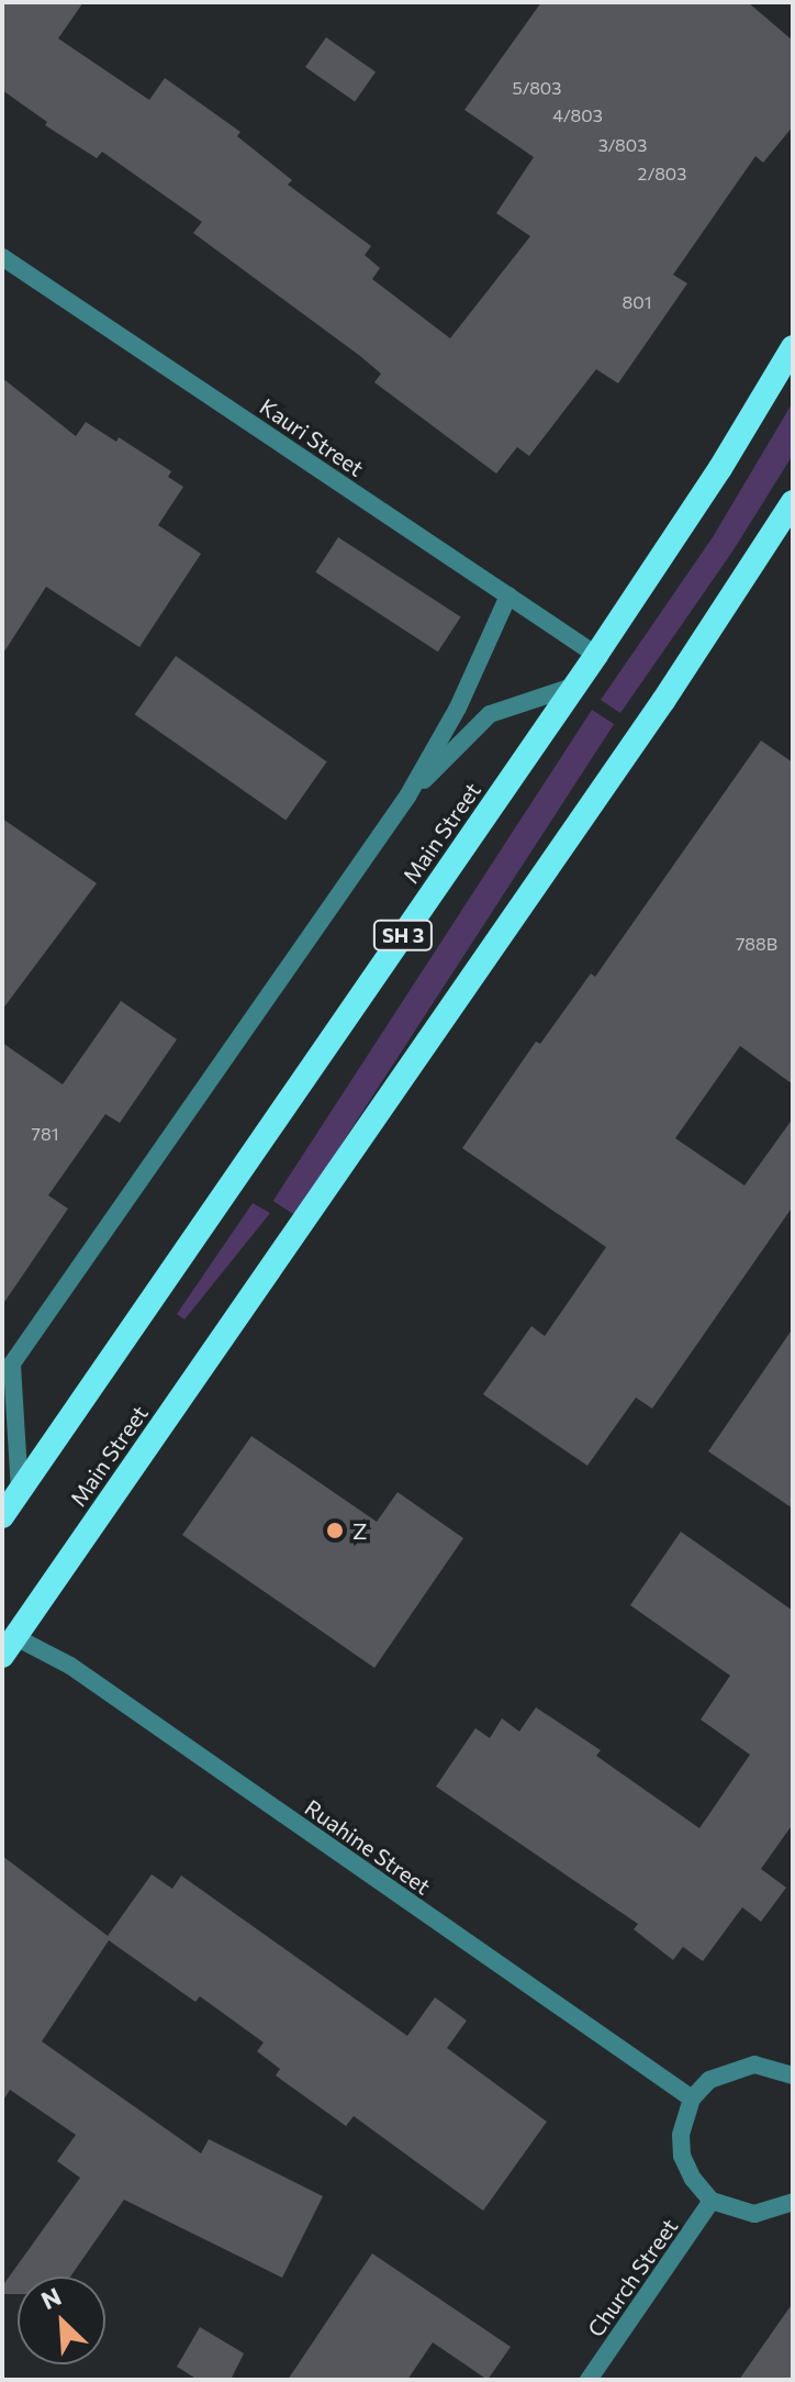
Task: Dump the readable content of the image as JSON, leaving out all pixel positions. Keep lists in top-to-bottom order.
{
  "streets": {
    "highway": ["Main Street", "SH 3"],
    "street": ["Kauri Street", "Ruahine Street", "Church Street"]
  },
  "crossings": [
    ["Kauri Street", "Main Street"],
    ["Main Street", "Ruahine Street"]
  ],
  "places": ["Z"],
  "house_numbers": [
    "5/803",
    "4/803",
    "3/803",
    "2/803",
    "801",
    "788B",
    "781"
  ],
  "north": "top left"
}
